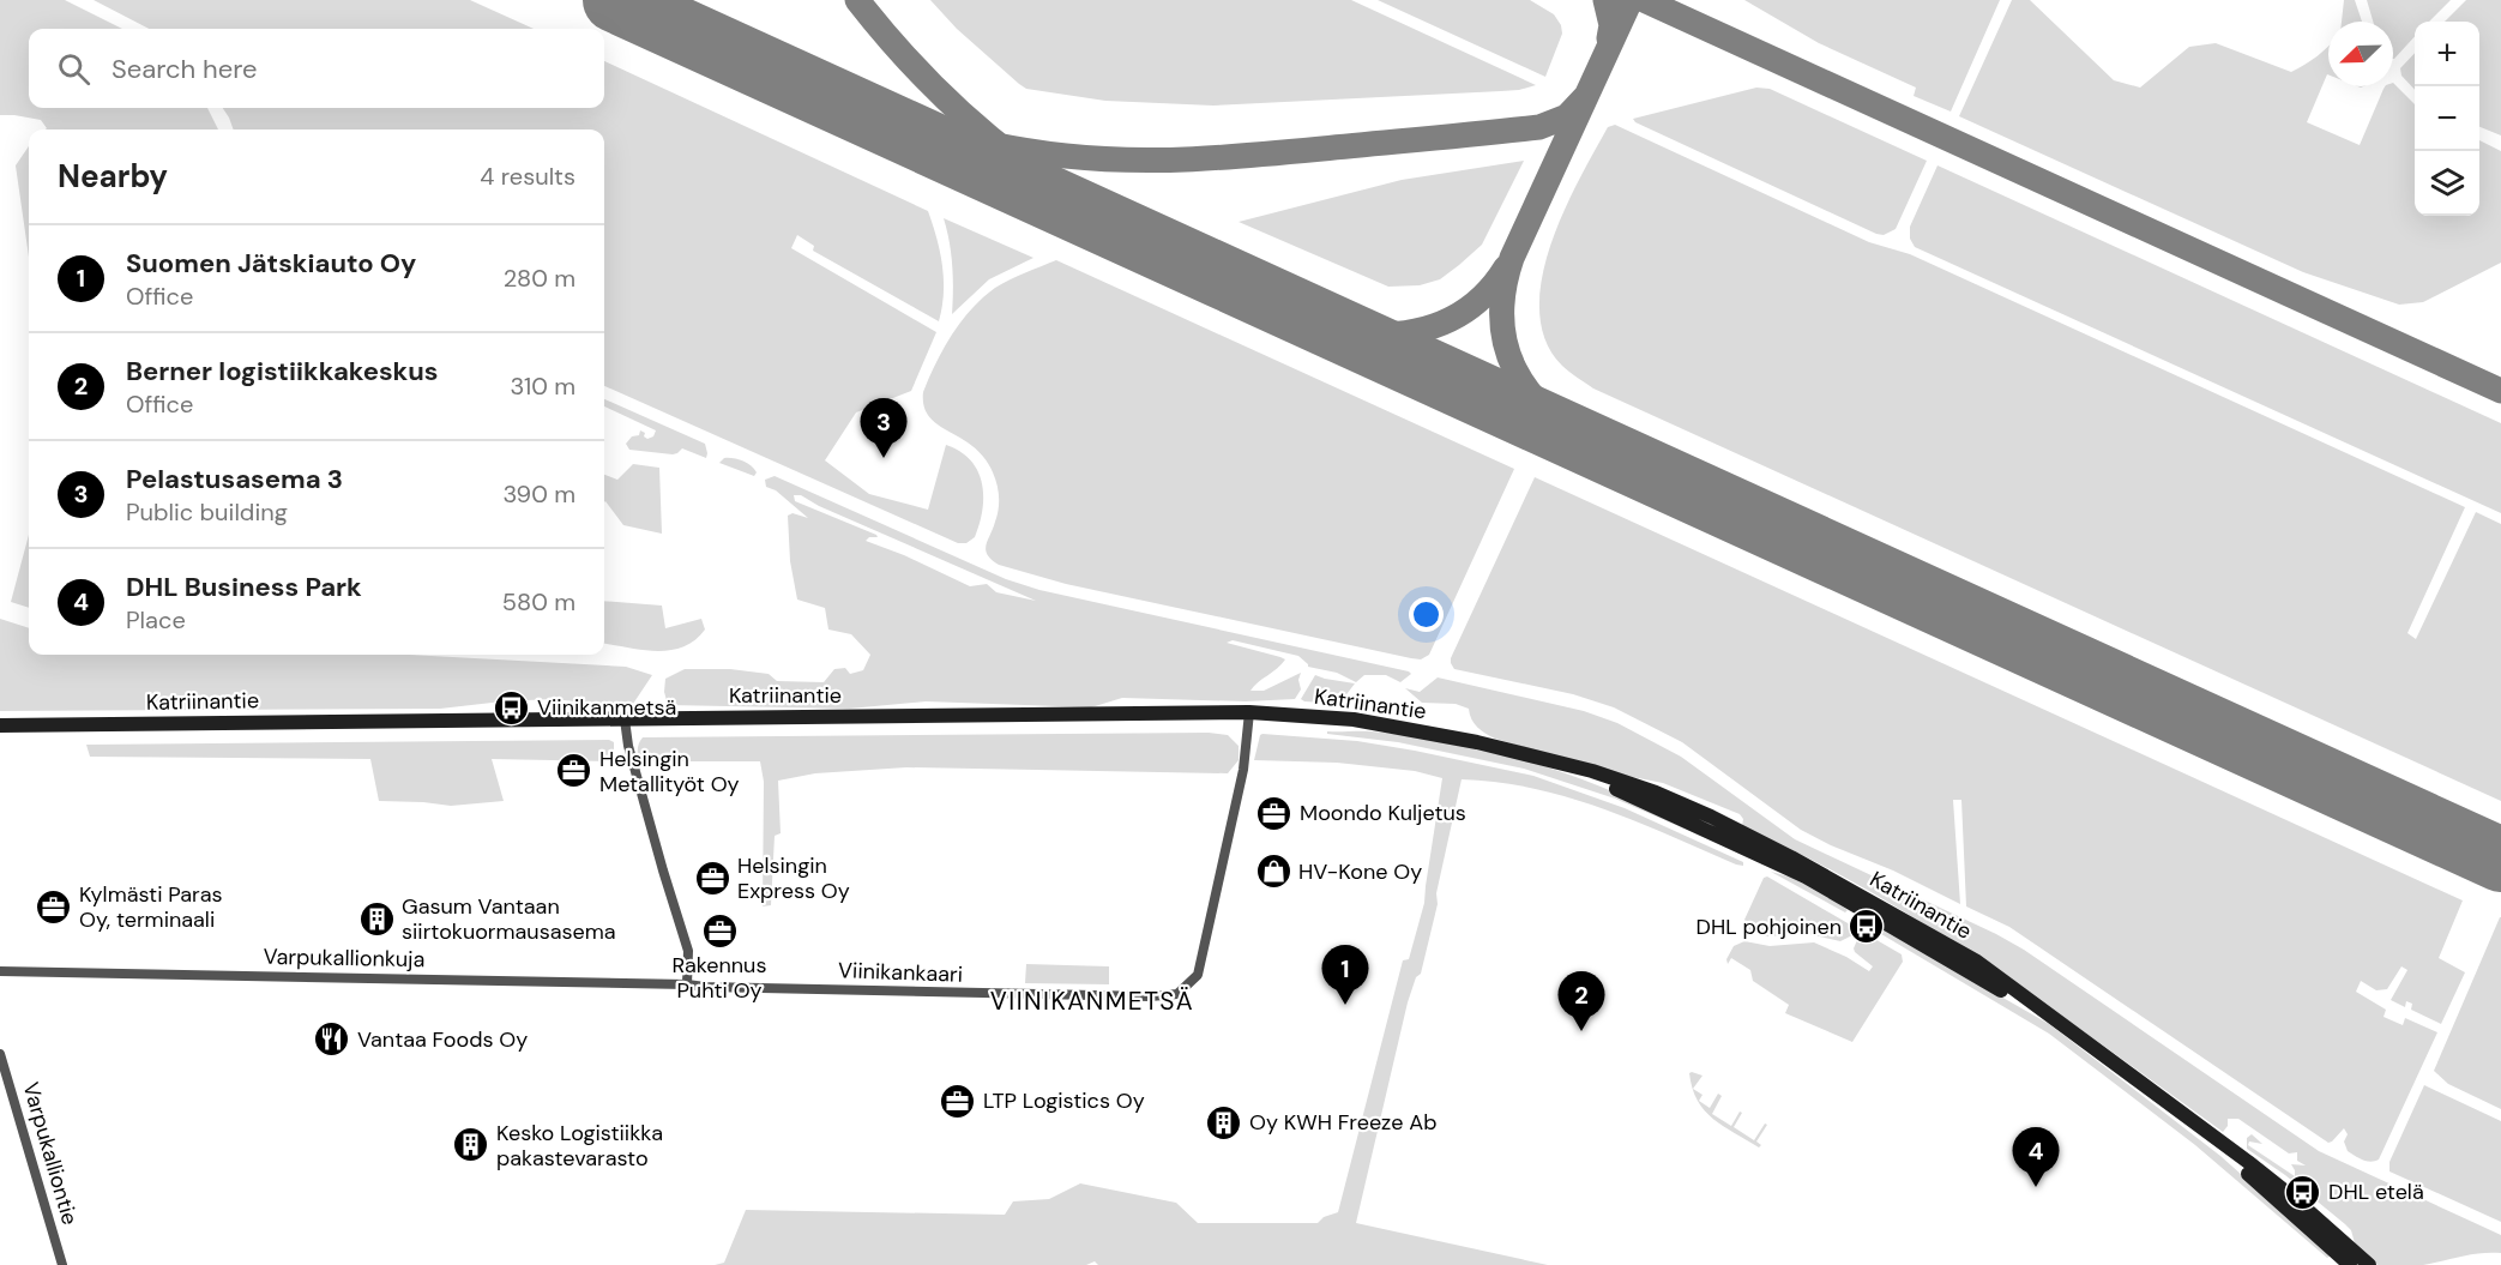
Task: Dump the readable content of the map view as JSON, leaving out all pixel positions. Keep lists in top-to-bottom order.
{
  "streets": {
    "main road": ["Katriinantie"],
    "street": ["Varpukallionkuja", "Viinikankaari", "Varpukalliontie"]
  },
  "crossings": [
    ["Katriinantie", "Viinikankaari"],
    ["Varpukallionkuja", "Viinikankaari"]
  ],
  "districts": ["VIINIKANMETSÄ"],
  "places": {
    "bus stop": ["Viinikanmetsä", "DHL pohjoinen", "DHL etelä"],
    "office": [
      "Helsingin Metallityöt Oy",
      "Moondo Kuljetus",
      "Helsingin Express Oy",
      "Kylmästi Paras Oy, terminaali",
      "Rakennus Puhti Oy",
      "LTP Logistics Oy"
    ],
    "shop": ["HV-Kone Oy"],
    "building": ["Gasum Vantaan siirtokuormausasema", "Oy KWH Freeze Ab", "Kesko Logistiikka pakastevarasto"],
    "restaurant": ["Vantaa Foods Oy"]
  },
  "north": "bottom left",
  "page": {
    "map_buttons": ["+", "−"],
    "search": "Search here",
    "heading": ["Nearby", "4 results"],
    "list": [
      {
        "mark": "1",
        "name": "Suomen Jätskiauto Oy",
        "note": "Office",
        "value": "280 m"
      },
      {
        "mark": "2",
        "name": "Berner logistiikkakeskus",
        "note": "Office",
        "value": "310 m"
      },
      {
        "mark": "3",
        "name": "Pelastusasema 3",
        "note": "Public building",
        "value": "390 m"
      },
      {
        "mark": "4",
        "name": "DHL Business Park",
        "note": "Place",
        "value": "580 m"
      }
    ],
    "pins": [
      "3",
      "1",
      "2",
      "4"
    ]
  }
}
